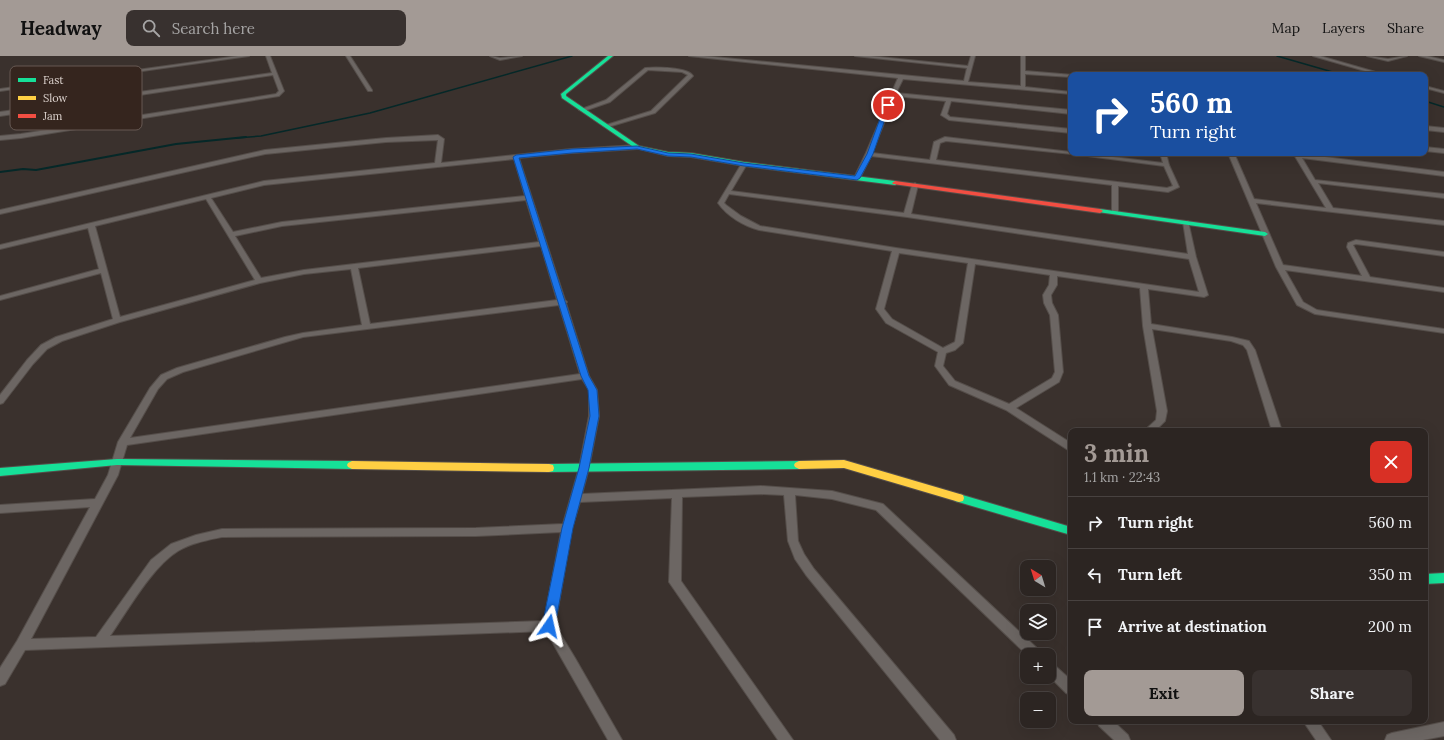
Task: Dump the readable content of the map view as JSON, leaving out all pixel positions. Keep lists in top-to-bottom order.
{
  "legend": ["Fast", "Slow", "Jam"],
  "north": "top left",
  "page": {
    "header": "Headway",
    "search": "Search here",
    "nav": ["Map", "Layers", "Share"],
    "turn": ["560 m", "Turn right"],
    "heading": ["3 min", "1.1 km · 22:43"],
    "list": [
      {
        "name": "Turn right",
        "value": "560 m"
      },
      {
        "name": "Turn left",
        "value": "350 m"
      },
      {
        "name": "Arrive at destination",
        "value": "200 m"
      }
    ],
    "map_buttons": ["+", "−"],
    "buttons": ["Exit", "Share"]
  }
}
